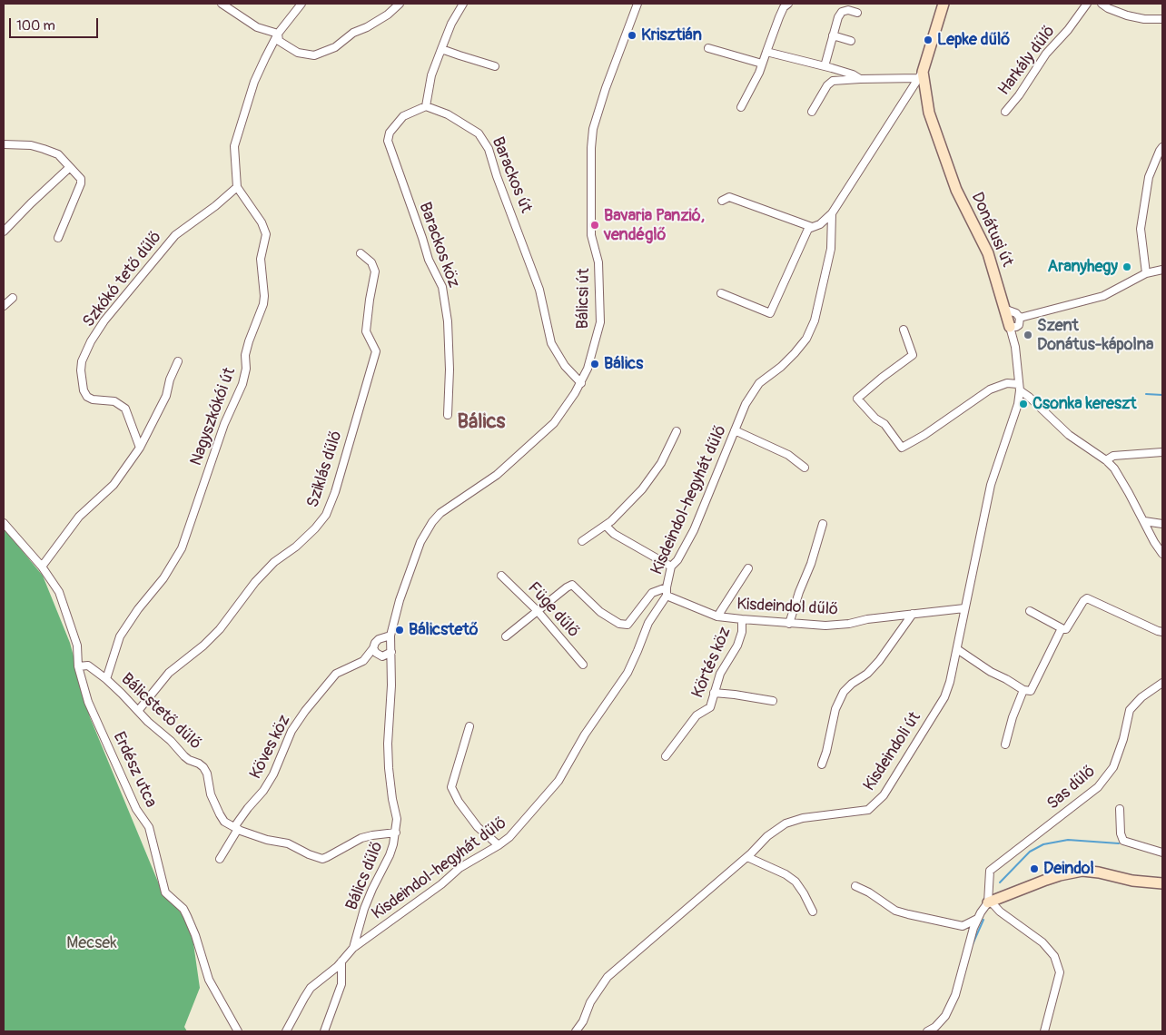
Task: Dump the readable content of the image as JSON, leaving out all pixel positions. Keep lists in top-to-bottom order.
{
  "streets": {
    "street": [
      "Harkály dűlő",
      "Barackos út",
      "Donátusi út",
      "Barackos köz",
      "Szkókó tető dűlő",
      "Bálicsi út",
      "Nagyszkókói út",
      "Sziklás dűlő",
      "Kisdeindol-hegyhát dűlő",
      "Kisdeindol dűlő",
      "Füge dűlő",
      "Körtés köz",
      "Bálicstető dűlő",
      "Köves köz",
      "Kisdeindoli út",
      "Erdész utca",
      "Sas dűlő",
      "Bálics dűlő"
    ]
  },
  "crossings": [
    ["Barackos út", "Barackos köz"],
    ["Barackos út", "Bálicsi út"],
    ["Donátusi út", "Kisdeindol-hegyhát dűlő"],
    ["Donátusi út", "Kisdeindoli út"],
    ["Szkókó tető dűlő", "Nagyszkókói út"],
    ["Bálicsi út", "Köves köz"],
    ["Bálicsi út", "Bálics dűlő"],
    ["Nagyszkókói út", "Bálicstető dűlő"],
    ["Sziklás dűlő", "Bálicstető dűlő"],
    ["Kisdeindol-hegyhát dűlő", "Kisdeindol dűlő"],
    ["Kisdeindol-hegyhát dűlő", "Bálics dűlő"],
    ["Kisdeindol dűlő", "Körtés köz"],
    ["Kisdeindol dűlő", "Kisdeindoli út"],
    ["Bálicstető dűlő", "Köves köz"],
    ["Bálicstető dűlő", "Erdész utca"],
    ["Bálicstető dűlő", "Bálics dűlő"],
    ["Köves köz", "Bálics dűlő"]
  ],
  "districts": ["Bálics"],
  "parks": ["Mecsek"],
  "places": [
    "Krisztián",
    "Lepke dűlő",
    "Bavaria Panzió, vendéglő",
    "Aranyhegy",
    "Szent Donátus-kápolna",
    "Bálics",
    "Csonka kereszt",
    "Bálicstető",
    "Deindol"
  ],
  "scale_bar": "100 m"
}
